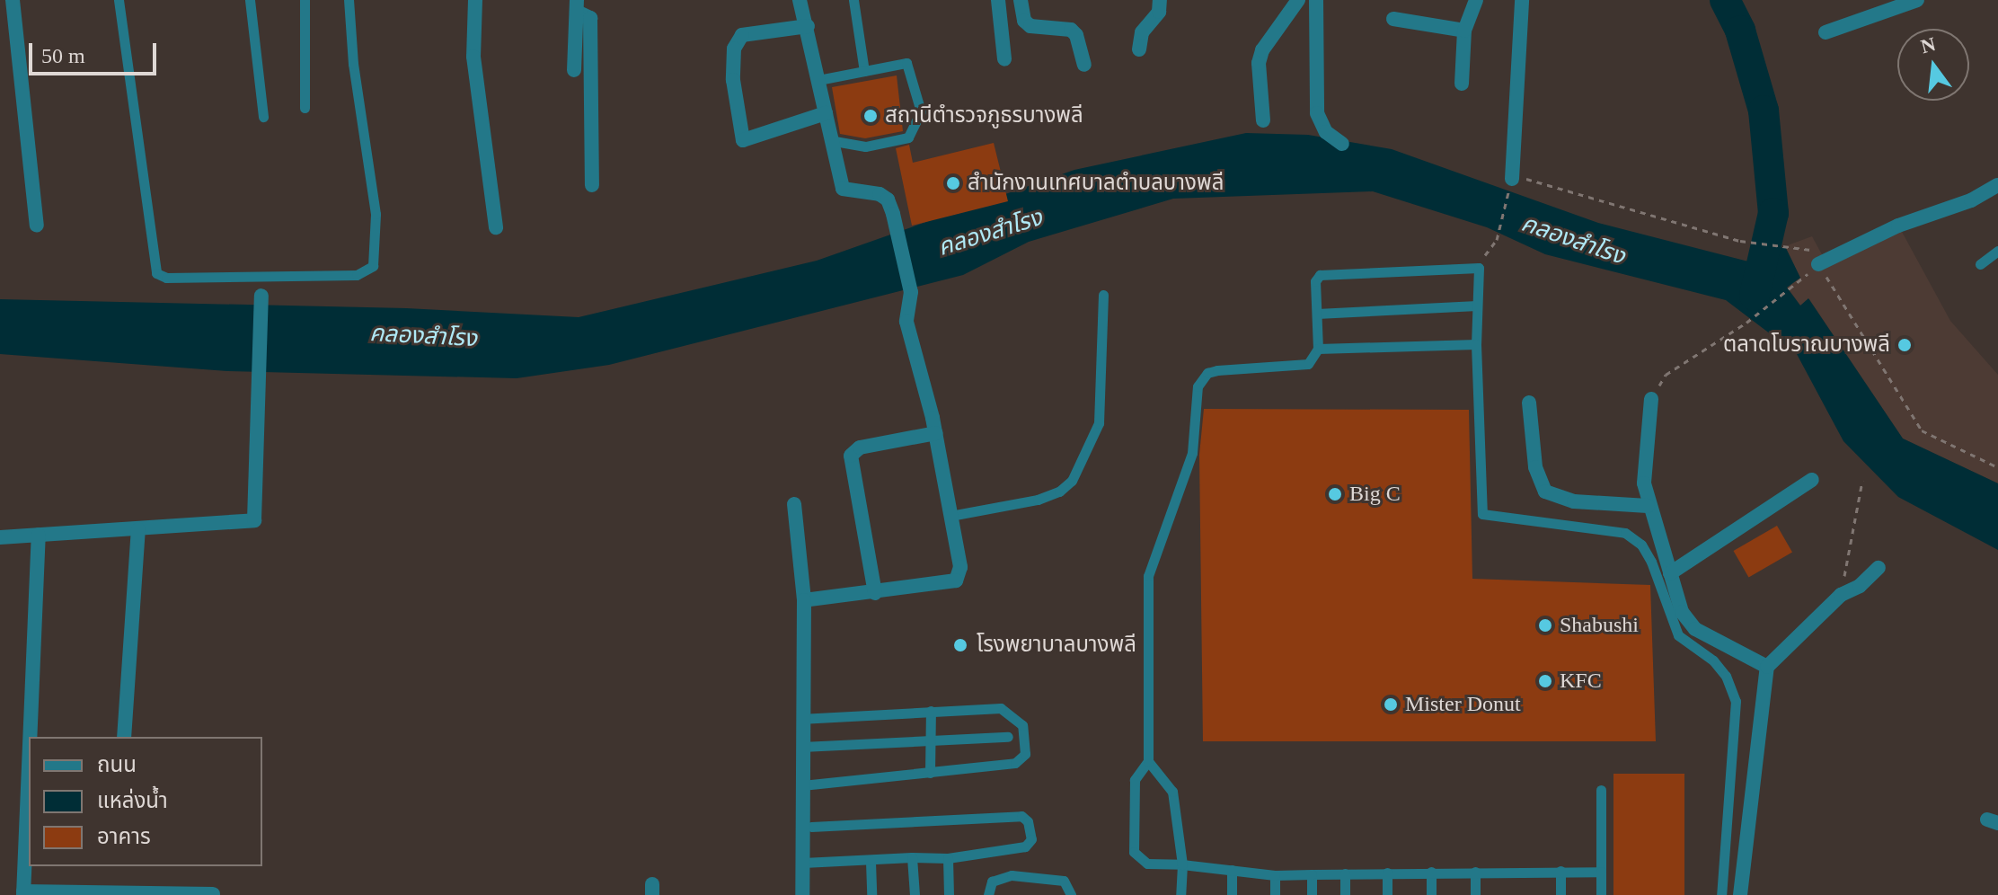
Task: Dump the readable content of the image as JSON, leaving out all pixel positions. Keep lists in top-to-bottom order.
{
  "water": ["คลองสำโรง"],
  "places": [
    "สถานีตำรวจภูธรบางพลี",
    "สำนักงานเทศบาลตำบลบางพลี",
    "ตลาดโบราณบางพลี",
    "Big C",
    "Shabushi",
    "โรงพยาบาลบางพลี",
    "KFC",
    "Mister Donut"
  ],
  "legend": ["ถนน", "แหล่งน้ำ", "อาคาร"],
  "scale_bar": "50 m",
  "north": "top"
}
